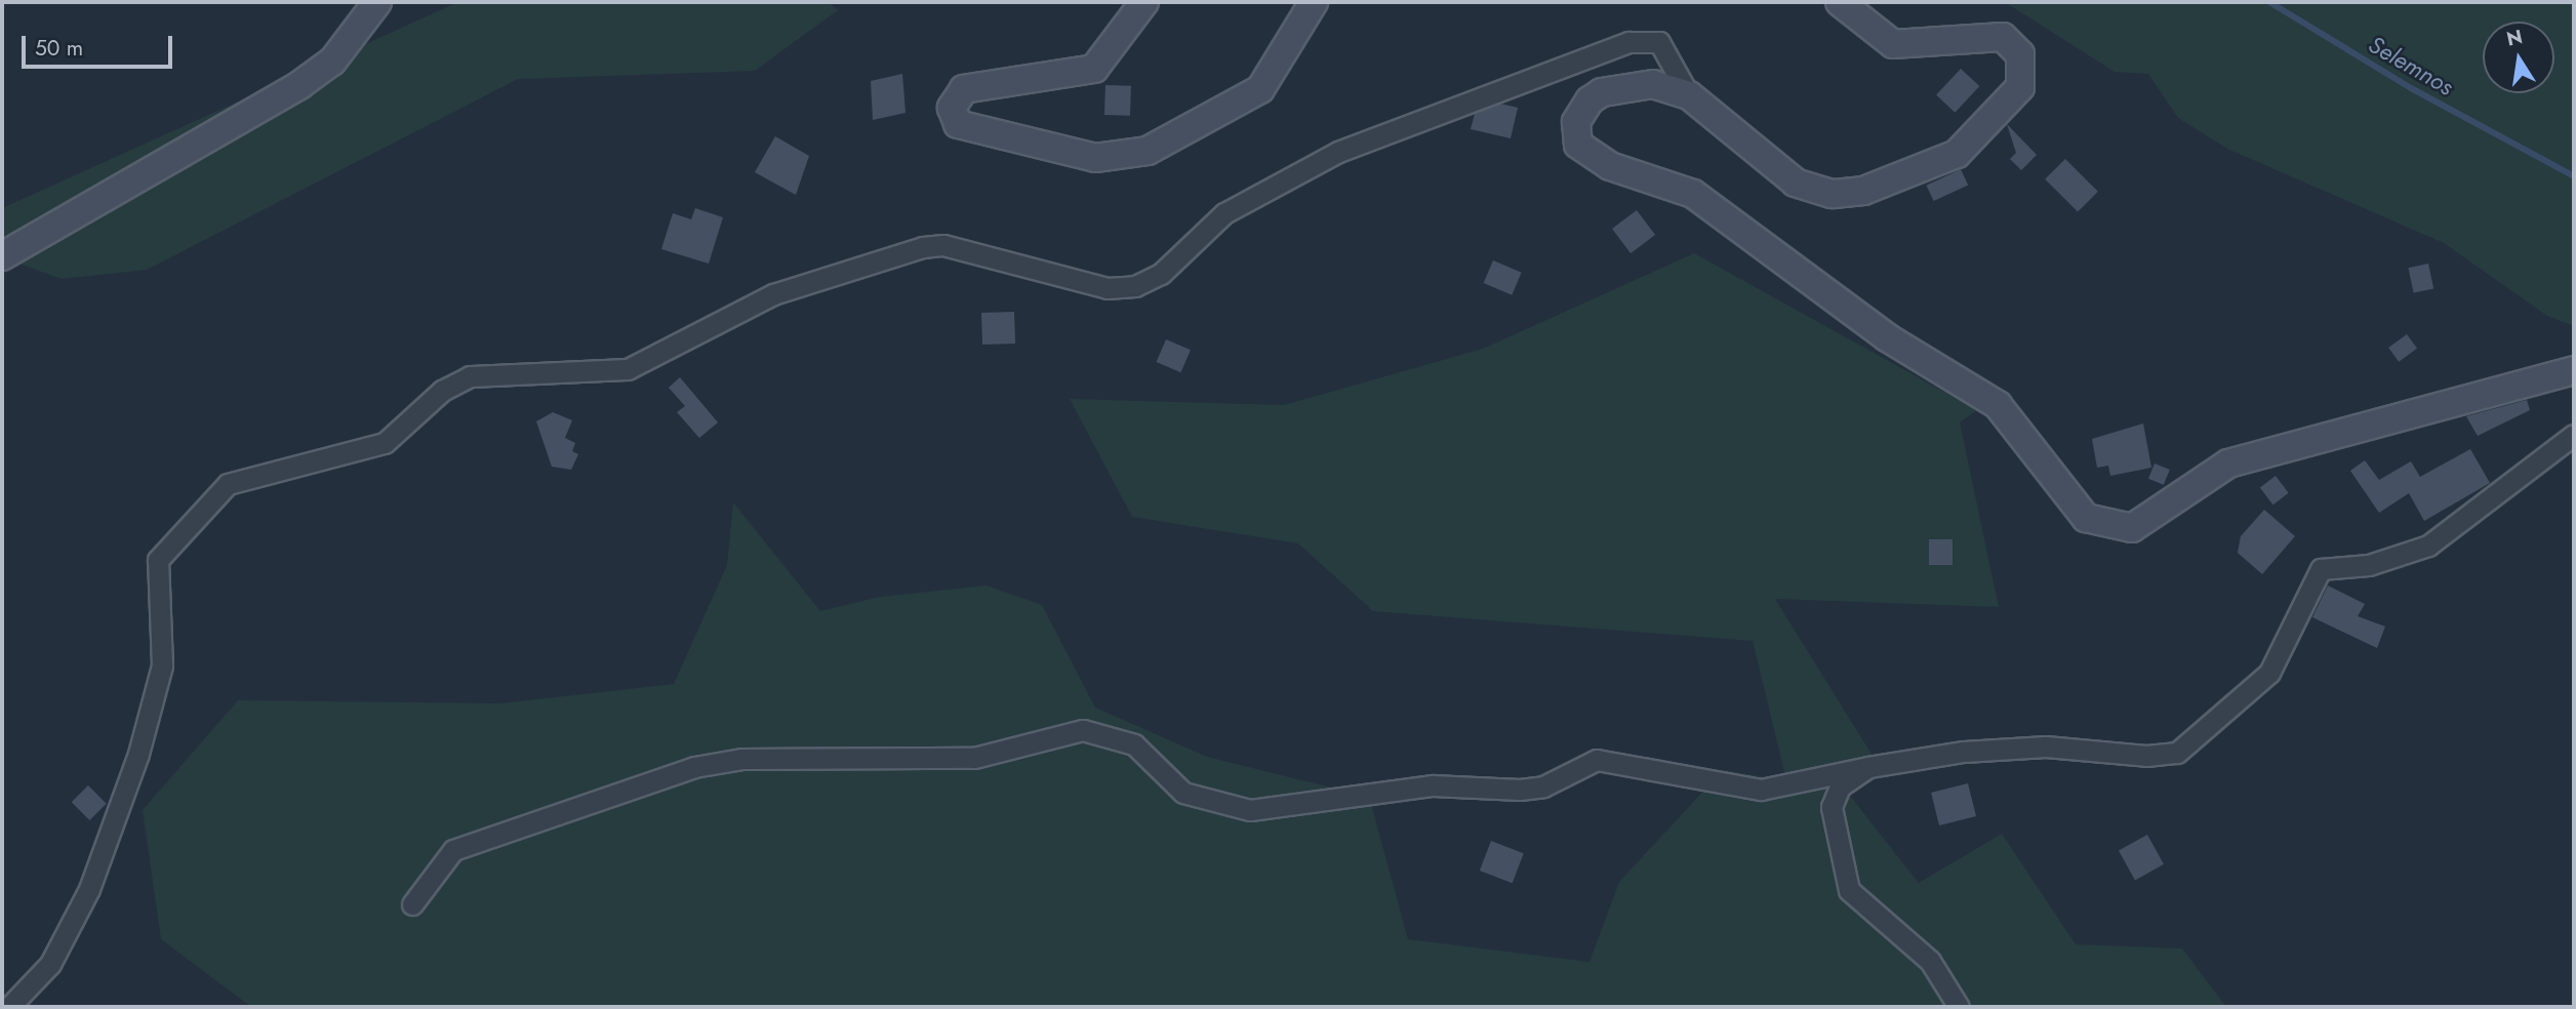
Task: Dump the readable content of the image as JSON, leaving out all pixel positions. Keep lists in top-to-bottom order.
{
  "water": ["Selemnos"],
  "scale_bar": "50 m",
  "north": "top"
}
